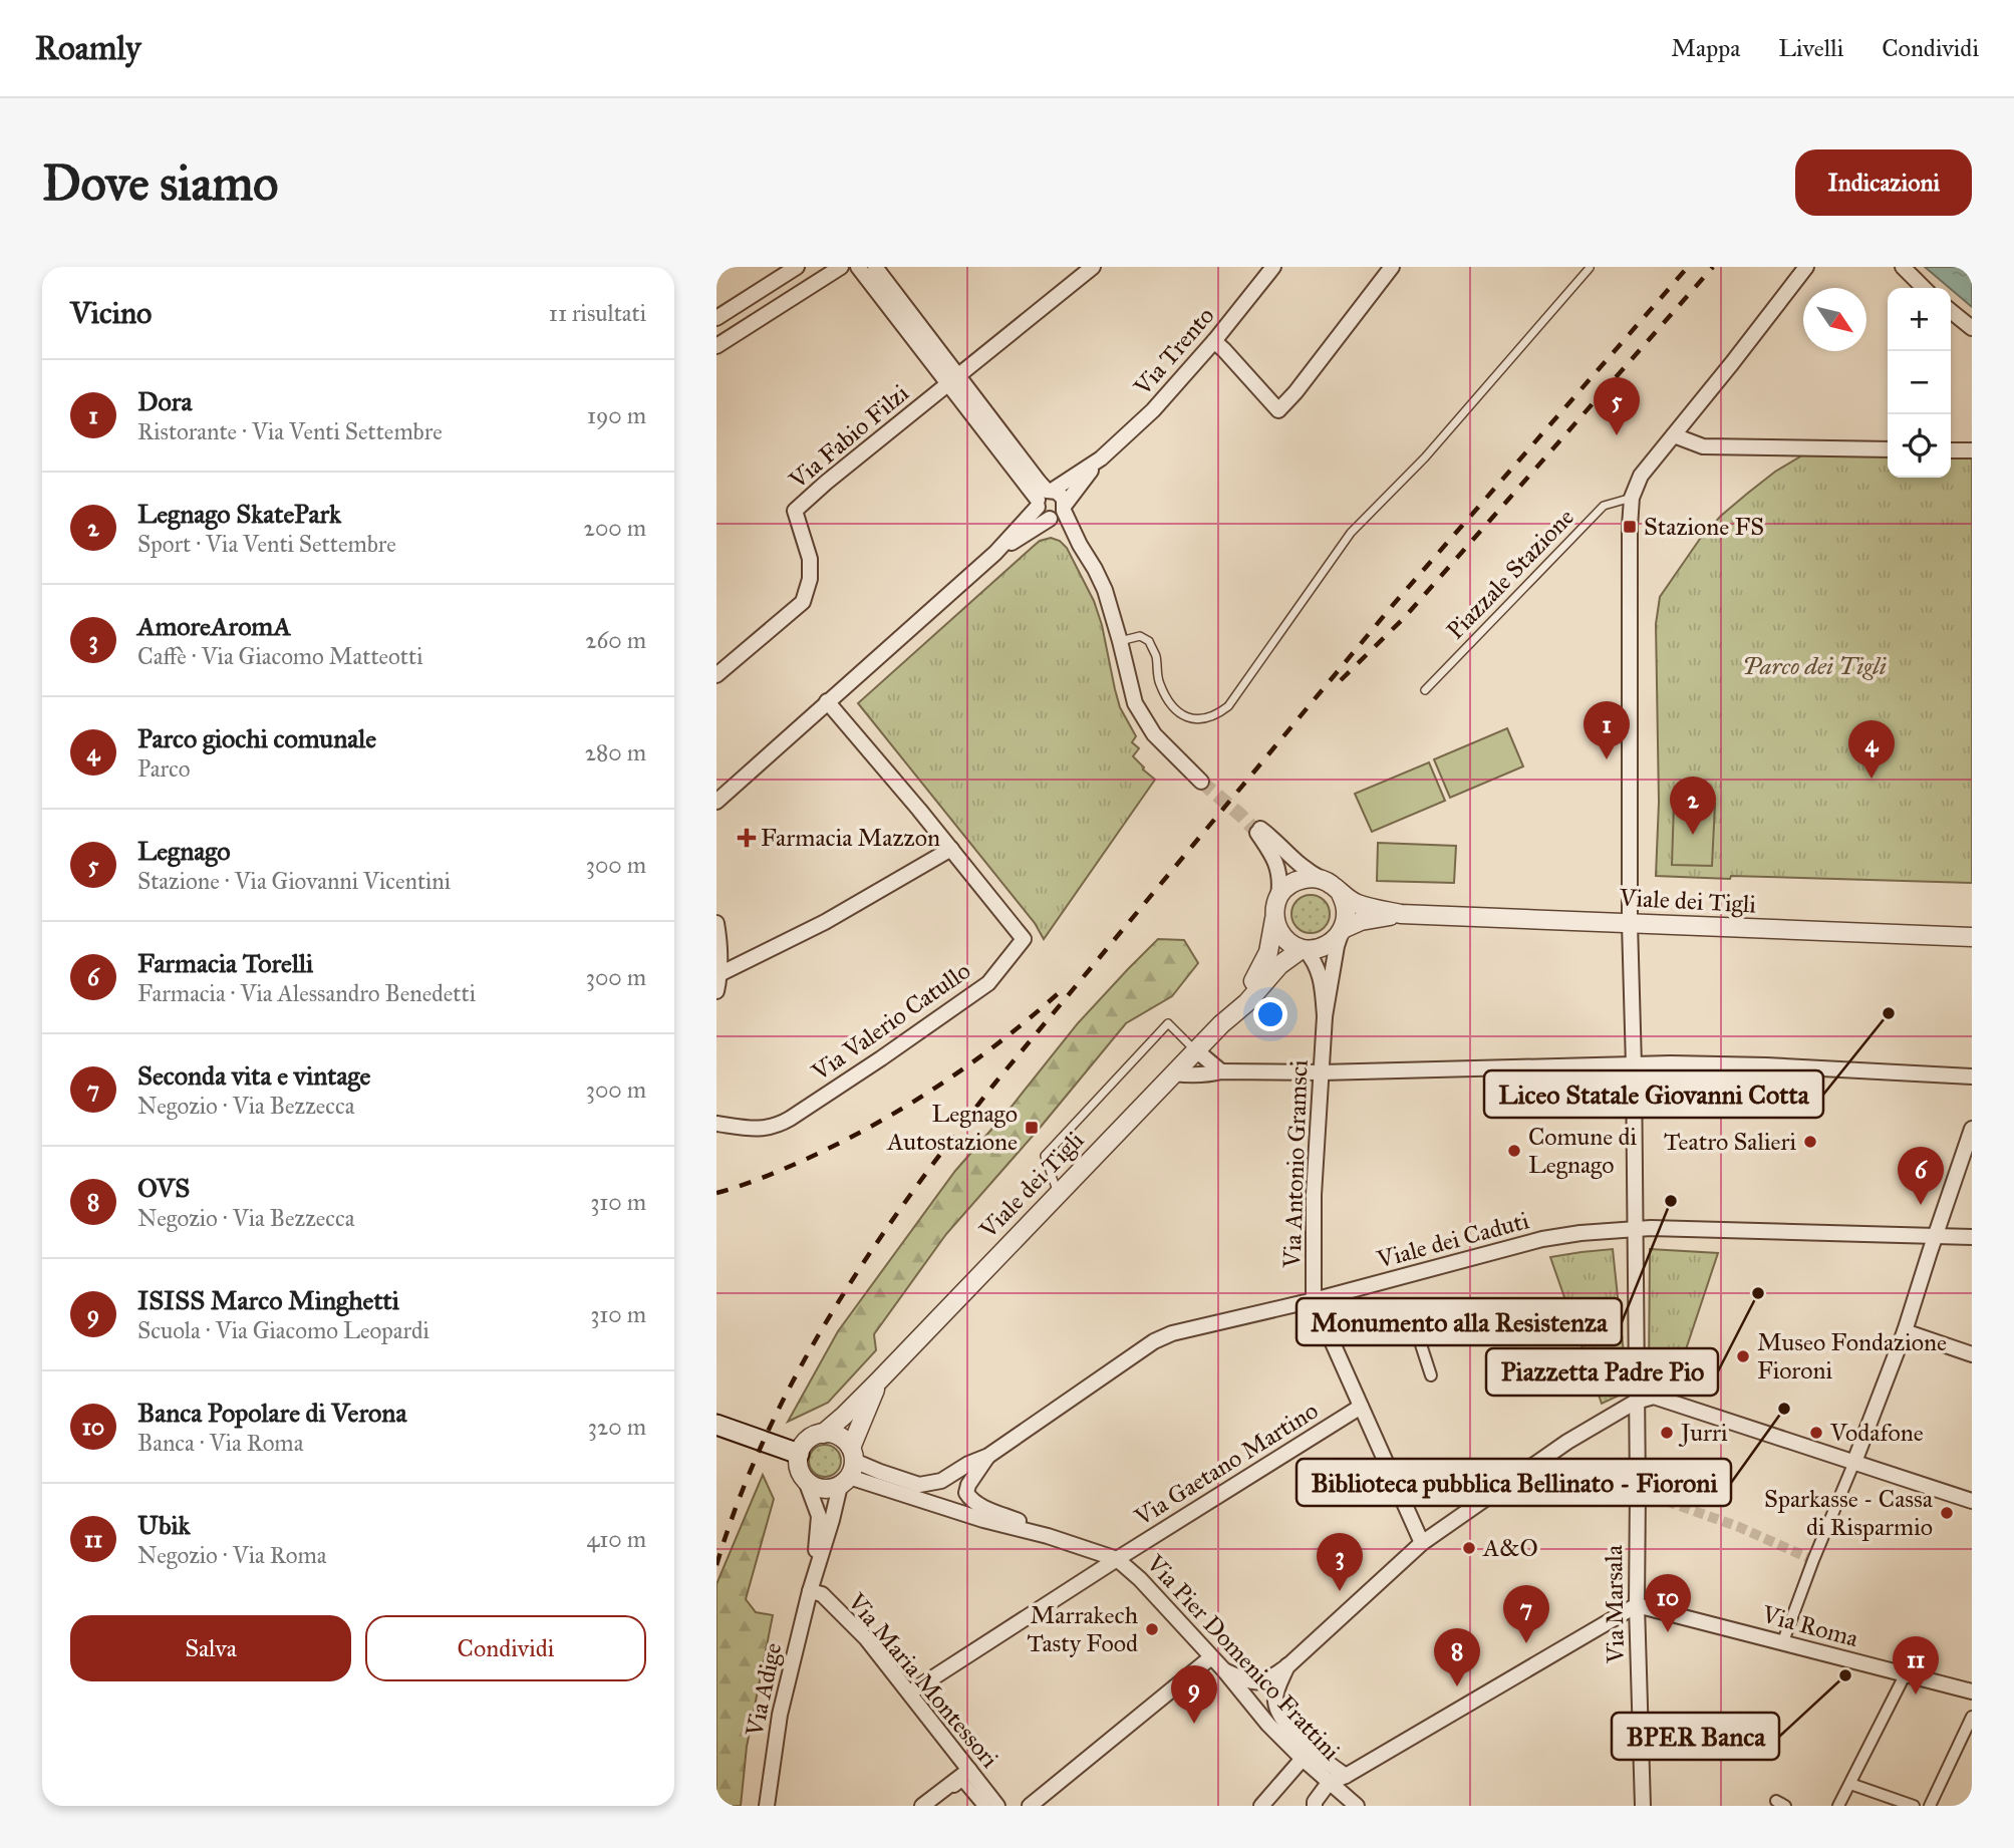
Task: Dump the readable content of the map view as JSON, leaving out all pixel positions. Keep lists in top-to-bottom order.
{
  "streets": {
    "street": [
      "Via Trento",
      "Via Fabio Filzi",
      "Viale dei Tigli",
      "Via Valerio Catullo",
      "Via Antonio Gramsci",
      "Viale dei Caduti",
      "Via Gaetano Martino",
      "Via Marsala",
      "Via Roma",
      "Via Pier Domenico Frattini",
      "Via Maria Montessori",
      "Via Adige"
    ],
    "lane": ["Piazzale Stazione"]
  },
  "crossings": [
    ["Piazzale Stazione", "Via Marsala"],
    ["Viale dei Tigli", "Via Antonio Gramsci"],
    ["Viale dei Tigli", "Viale dei Caduti"],
    ["Viale dei Tigli", "Via Marsala"],
    ["Viale dei Tigli", "Via Pier Domenico Frattini"],
    ["Viale dei Tigli", "Via Adige"],
    ["Via Antonio Gramsci", "Viale dei Caduti"],
    ["Via Antonio Gramsci", "Via Gaetano Martino"],
    ["Viale dei Caduti", "Via Marsala"],
    ["Viale dei Caduti", "Via Pier Domenico Frattini"],
    ["Viale dei Caduti", "Via Adige"],
    ["Via Gaetano Martino", "Via Pier Domenico Frattini"],
    ["Via Gaetano Martino", "Via Maria Montessori"],
    ["Via Marsala", "Via Roma"],
    ["Via Pier Domenico Frattini", "Via Adige"],
    ["Via Maria Montessori", "Via Adige"]
  ],
  "parks": ["Parco dei Tigli"],
  "places": {
    "transit": ["Stazione FS", "Legnago Autostazione"],
    "health": ["Farmacia Mazzon"],
    "other": [
      "Liceo Statale Giovanni Cotta",
      "Teatro Salieri",
      "Comune di Legnago",
      "Monumento alla Resistenza",
      "Piazzetta Padre Pio",
      "Museo Fondazione Fioroni",
      "Biblioteca pubblica Bellinato - Fioroni",
      "Jurri",
      "Vodafone",
      "Sparkasse - Cassa di Risparmio",
      "A&O",
      "Marrakech Tasty Food",
      "BPER Banca"
    ]
  },
  "north": "bottom right",
  "page": {
    "header": "Roamly",
    "nav": ["Mappa", "Livelli", "Condividi"],
    "buttons": [
      "Indicazioni",
      ["Salva", "Condividi"]
    ],
    "title": "Dove siamo",
    "heading": ["Vicino", "11 risultati"],
    "map_buttons": ["+", "−"],
    "list": [
      {
        "mark": "1",
        "name": "Dora",
        "note": "Ristorante · Via Venti Settembre",
        "value": "190 m"
      },
      {
        "mark": "2",
        "name": "Legnago SkatePark",
        "note": "Sport · Via Venti Settembre",
        "value": "200 m"
      },
      {
        "mark": "3",
        "name": "AmoreAromA",
        "note": "Caffè · Via Giacomo Matteotti",
        "value": "260 m"
      },
      {
        "mark": "4",
        "name": "Parco giochi comunale",
        "note": "Parco",
        "value": "280 m"
      },
      {
        "mark": "5",
        "name": "Legnago",
        "note": "Stazione · Via Giovanni Vicentini",
        "value": "300 m"
      },
      {
        "mark": "6",
        "name": "Farmacia Torelli",
        "note": "Farmacia · Via Alessandro Benedetti",
        "value": "300 m"
      },
      {
        "mark": "7",
        "name": "Seconda vita e vintage",
        "note": "Negozio · Via Bezzecca",
        "value": "300 m"
      },
      {
        "mark": "8",
        "name": "OVS",
        "note": "Negozio · Via Bezzecca",
        "value": "310 m"
      },
      {
        "mark": "9",
        "name": "ISISS Marco Minghetti",
        "note": "Scuola · Via Giacomo Leopardi",
        "value": "310 m"
      },
      {
        "mark": "10",
        "name": "Banca Popolare di Verona",
        "note": "Banca · Via Roma",
        "value": "320 m"
      },
      {
        "mark": "11",
        "name": "Ubik",
        "note": "Negozio · Via Roma",
        "value": "410 m"
      }
    ],
    "pins": [
      "5",
      "1",
      "4",
      "2",
      "6",
      "3",
      "10",
      "7",
      "8",
      "11",
      "9"
    ]
  }
}
